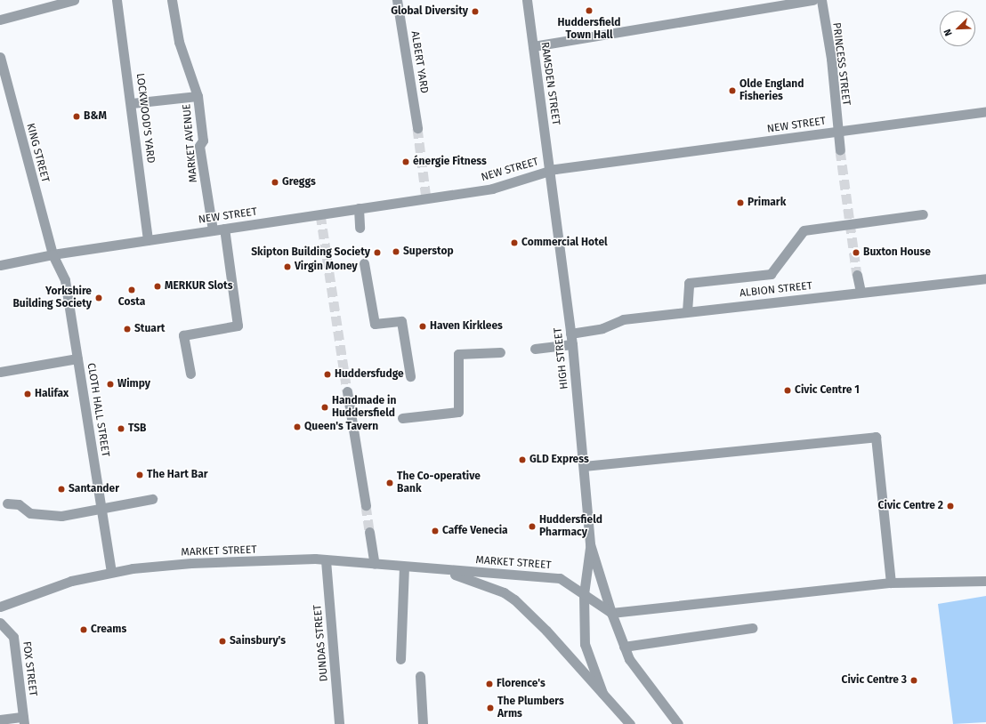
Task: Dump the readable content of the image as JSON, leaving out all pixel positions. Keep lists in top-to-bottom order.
{
  "streets": {
    "street": [
      "ALBERT YARD",
      "PRINCESS STREET",
      "RAMSDEN STREET",
      "LOCKWOOD'S YARD",
      "NEW STREET",
      "MARKET AVENUE",
      "KING STREET",
      "ALBION STREET",
      "HIGH STREET",
      "CLOTH HALL STREET",
      "MARKET STREET",
      "DUNDAS STREET",
      "FOX STREET"
    ]
  },
  "crossings": [
    ["PRINCESS STREET", "NEW STREET"],
    ["RAMSDEN STREET", "NEW STREET"],
    ["RAMSDEN STREET", "HIGH STREET"],
    ["LOCKWOOD'S YARD", "NEW STREET"],
    ["LOCKWOOD'S YARD", "MARKET AVENUE"],
    ["NEW STREET", "MARKET AVENUE"],
    ["NEW STREET", "KING STREET"],
    ["NEW STREET", "HIGH STREET"],
    ["NEW STREET", "CLOTH HALL STREET"],
    ["KING STREET", "CLOTH HALL STREET"],
    ["ALBION STREET", "HIGH STREET"],
    ["HIGH STREET", "MARKET STREET"],
    ["CLOTH HALL STREET", "MARKET STREET"],
    ["MARKET STREET", "DUNDAS STREET"]
  ],
  "places": [
    "Huddersfield Town Hall",
    "Global Diversity",
    "Olde England Fisheries",
    "B&M",
    "énergie Fitness",
    "Greggs",
    "Primark",
    "Commercial Hotel",
    "Superstop",
    "Skipton Building Society",
    "Buxton House",
    "Virgin Money",
    "MERKUR Slots",
    "Costa",
    "Yorkshire Building Society",
    "Haven Kirklees",
    "Stuart",
    "Huddersfudge",
    "Wimpy",
    "Civic Centre 1",
    "Halifax",
    "Handmade in Huddersfield",
    "Queen's Tavern",
    "TSB",
    "GLD Express",
    "The Hart Bar",
    "The Co-operative Bank",
    "Santander",
    "Civic Centre 2",
    "Huddersfield Pharmacy",
    "Caffe Venecia",
    "Creams",
    "Sainsbury's",
    "Civic Centre 3",
    "Florence's",
    "The Plumbers Arms"
  ],
  "north": "bottom left"
}
